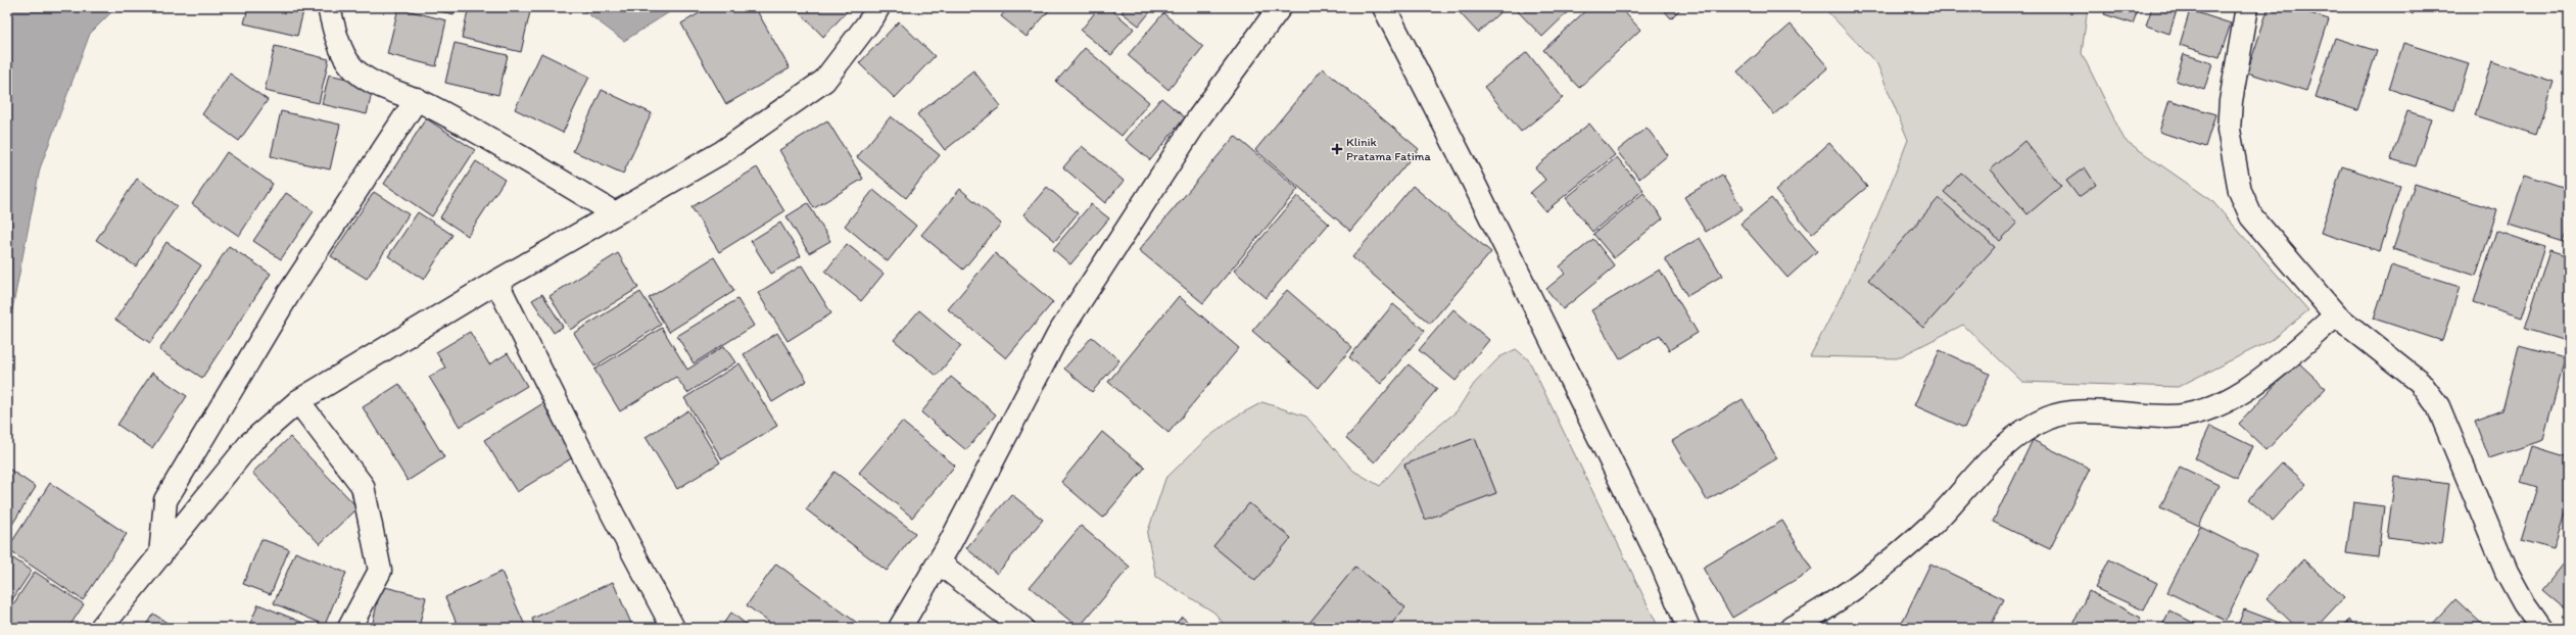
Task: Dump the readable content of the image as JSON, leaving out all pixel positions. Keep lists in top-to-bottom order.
{
  "places": {
    "health": ["Klinik Pratama Fatima"]
  }
}
